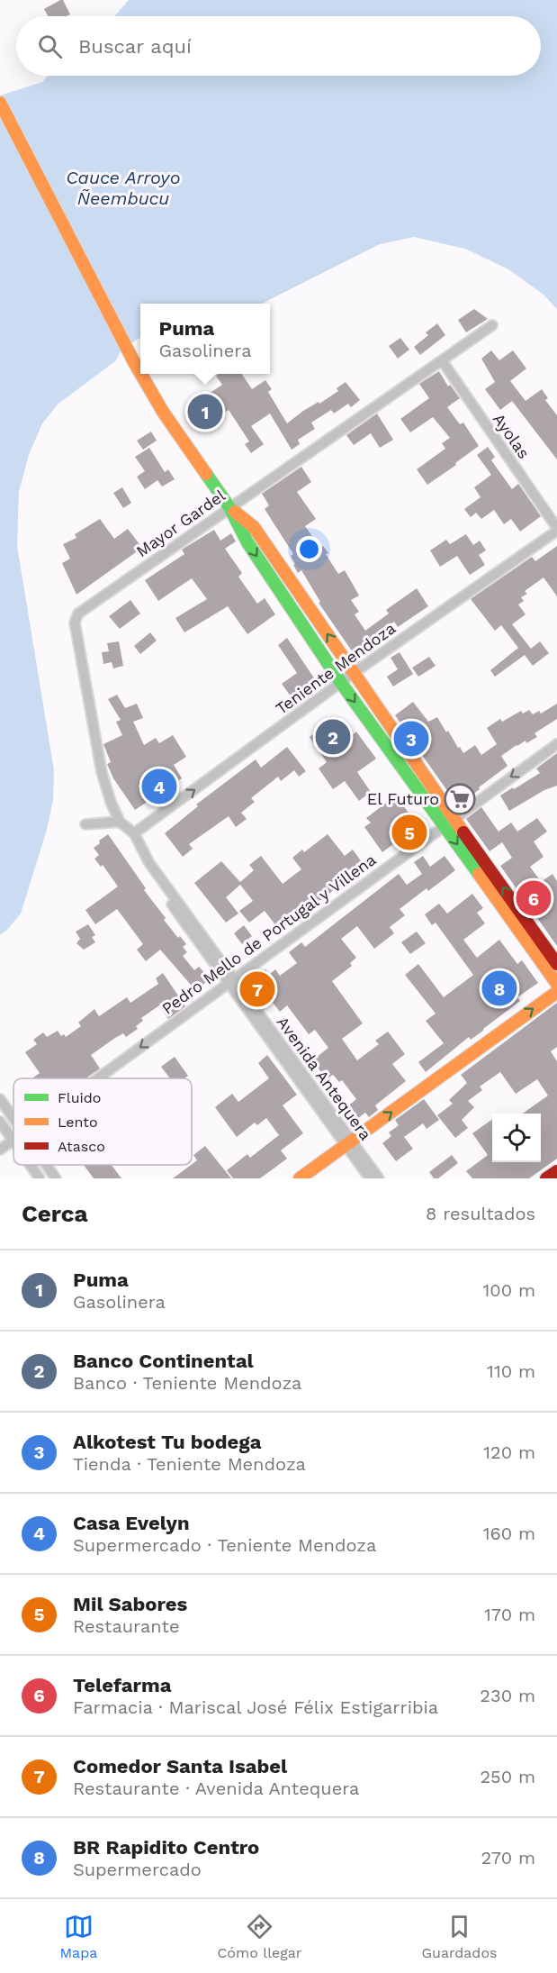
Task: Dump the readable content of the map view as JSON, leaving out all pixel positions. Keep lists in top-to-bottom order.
{
  "streets": {
    "street": [
      "Ayolas",
      "Mayor Gardel",
      "Teniente Mendoza",
      "Pedro Mello de Portugal y Villena",
      "Avenida Antequera"
    ]
  },
  "crossings": [
    ["Ayolas", "Mayor Gardel"],
    ["Ayolas", "Teniente Mendoza"],
    ["Mayor Gardel", "Teniente Mendoza"],
    ["Mayor Gardel", "Avenida Antequera"],
    ["Teniente Mendoza", "Avenida Antequera"],
    ["Pedro Mello de Portugal y Villena", "Avenida Antequera"]
  ],
  "one_way": ["Teniente Mendoza", "Pedro Mello de Portugal y Villena"],
  "water": ["Cauce Arroyo Ñeembucu"],
  "places": {
    "supermarket": ["El Futuro"]
  },
  "legend": ["Fluido", "Lento", "Atasco"],
  "page": {
    "search": "Buscar aquí",
    "popup": ["Puma", "Gasolinera"],
    "pins": [
      "1",
      "2",
      "3",
      "4",
      "5",
      "6",
      "8",
      "7"
    ],
    "heading": ["Cerca", "8 resultados"],
    "list": [
      {
        "mark": "1",
        "name": "Puma",
        "note": "Gasolinera",
        "value": "100 m"
      },
      {
        "mark": "2",
        "name": "Banco Continental",
        "note": "Banco · Teniente Mendoza",
        "value": "110 m"
      },
      {
        "mark": "3",
        "name": "Alkotest Tu bodega",
        "note": "Tienda · Teniente Mendoza",
        "value": "120 m"
      },
      {
        "mark": "4",
        "name": "Casa Evelyn",
        "note": "Supermercado · Teniente Mendoza",
        "value": "160 m"
      },
      {
        "mark": "5",
        "name": "Mil Sabores",
        "note": "Restaurante",
        "value": "170 m"
      },
      {
        "mark": "6",
        "name": "Telefarma",
        "note": "Farmacia · Mariscal José Félix Estigarribia",
        "value": "230 m"
      },
      {
        "mark": "7",
        "name": "Comedor Santa Isabel",
        "note": "Restaurante · Avenida Antequera",
        "value": "250 m"
      },
      {
        "mark": "8",
        "name": "BR Rapidito Centro",
        "note": "Supermercado",
        "value": "270 m"
      }
    ],
    "nav": ["Mapa", "Cómo llegar", "Guardados"]
  }
}
